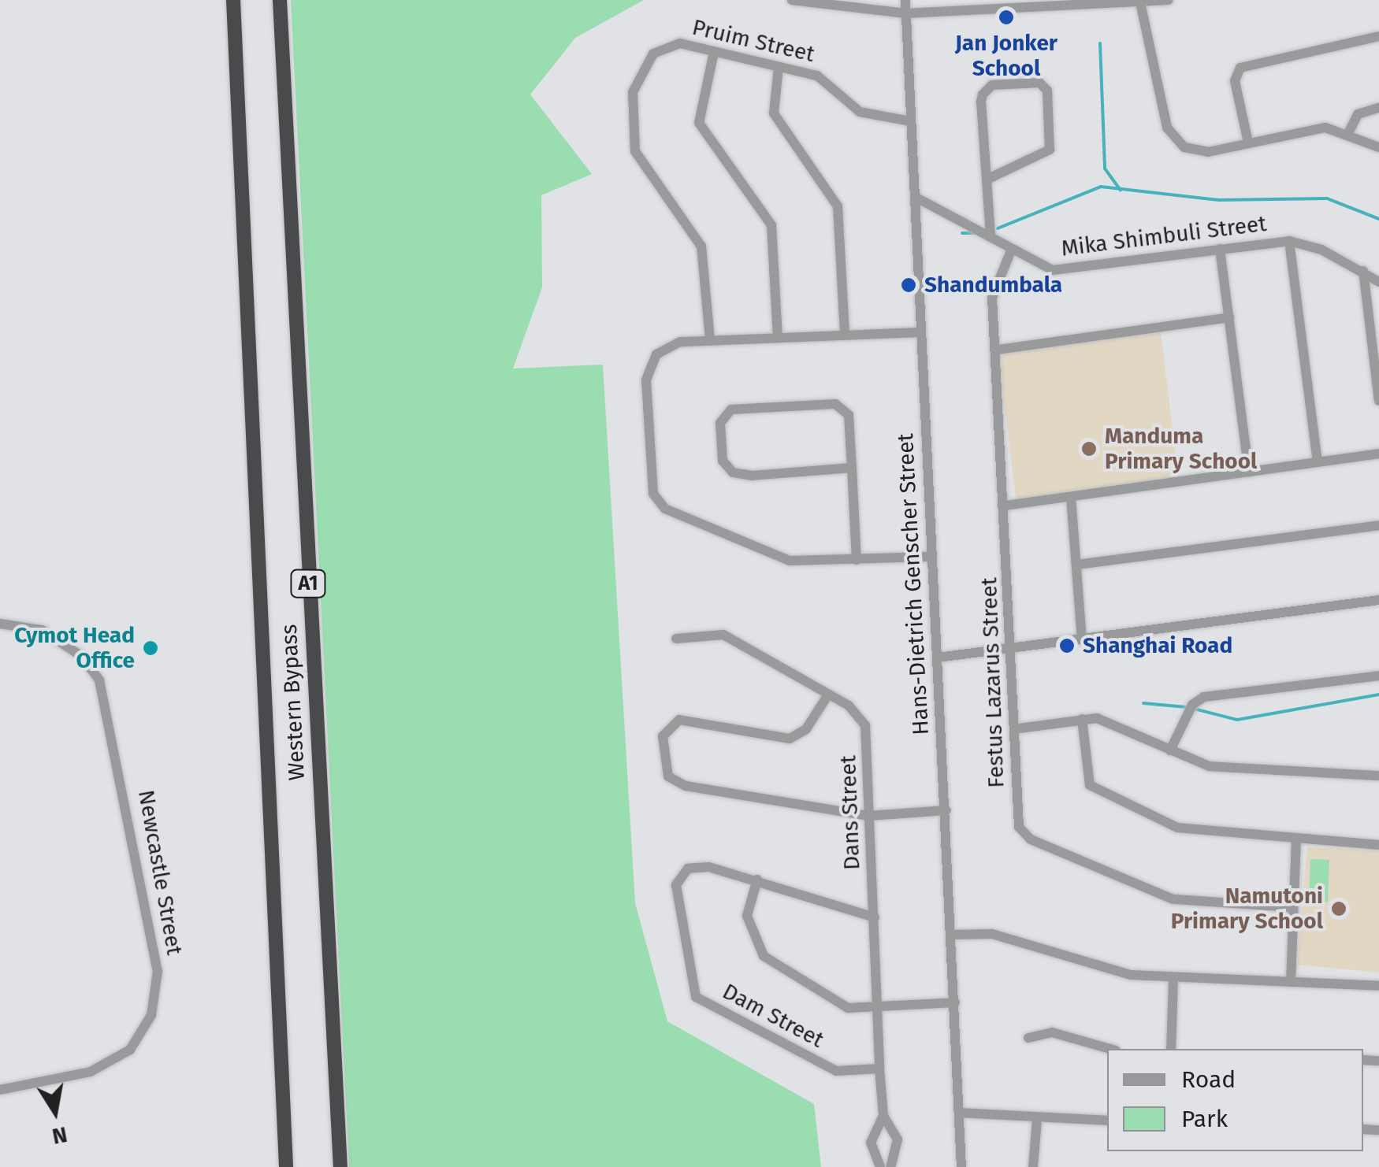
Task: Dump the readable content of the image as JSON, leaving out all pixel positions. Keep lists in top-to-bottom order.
{
  "streets": {
    "highway": ["A1", "Western Bypass"],
    "street": [
      "Pruim Street",
      "Mika Shimbuli Street",
      "Hans-Dietrich Genscher Street",
      "Festus Lazarus Street",
      "Dans Street",
      "Newcastle Street",
      "Dam Street"
    ]
  },
  "crossings": [
    ["Pruim Street", "Hans-Dietrich Genscher Street"],
    ["Mika Shimbuli Street", "Hans-Dietrich Genscher Street"],
    ["Mika Shimbuli Street", "Festus Lazarus Street"],
    ["Dans Street", "Dam Street"]
  ],
  "places": [
    "Jan Jonker School",
    "Shandumbala",
    "Manduma Primary School",
    "Shanghai Road",
    "Cymot Head Office",
    "Namutoni Primary School"
  ],
  "legend": ["Road", "Park"],
  "north": "bottom"
}
